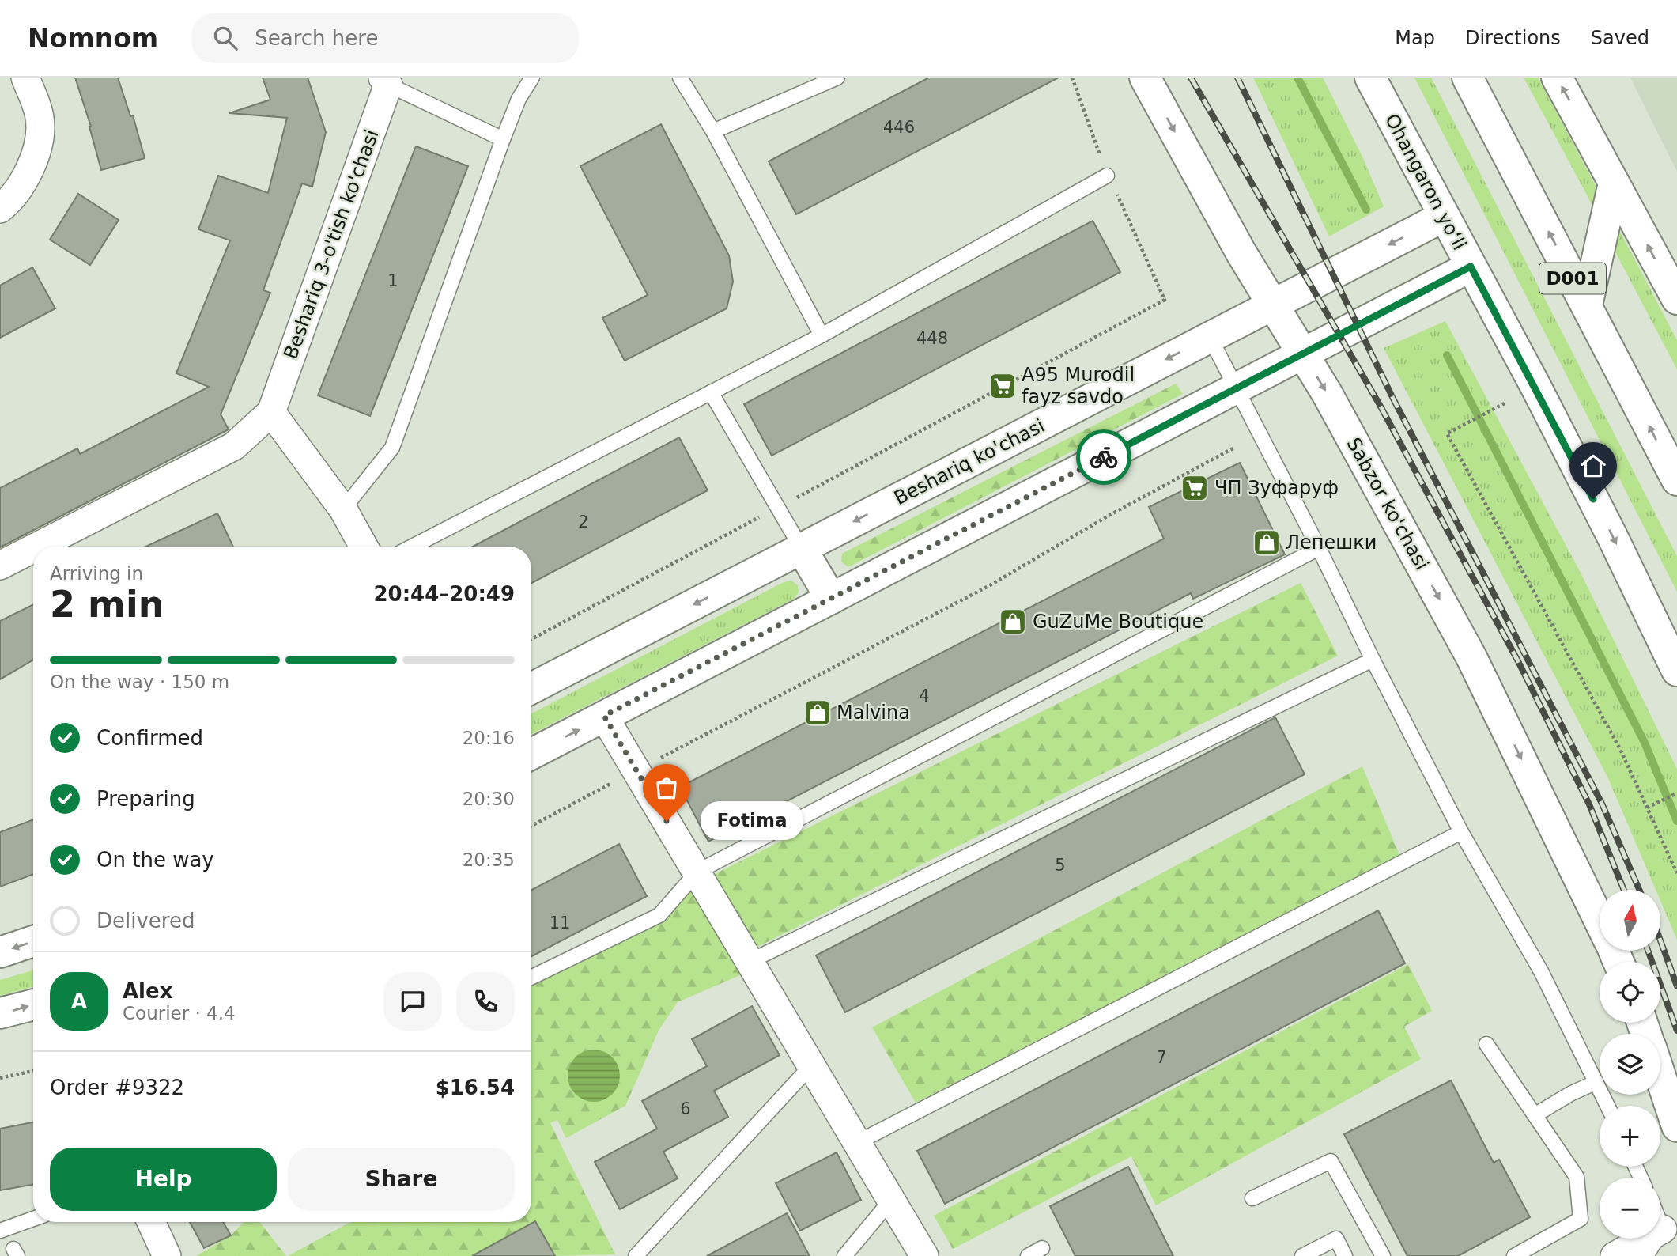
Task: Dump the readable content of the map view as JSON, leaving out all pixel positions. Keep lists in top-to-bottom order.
{
  "streets": {
    "main road": [
      "Ohangaron yoʻli",
      "D001",
      "Beshariq ko'chasi",
      "Sabzor ko'chasi"
    ],
    "street": ["Beshariq 3-o'tish ko'chasi"]
  },
  "crossings": [
    ["Ohangaron yoʻli", "Beshariq ko'chasi"],
    ["Beshariq ko'chasi", "Sabzor ko'chasi"]
  ],
  "places": {
    "supermarket": ["A95 Murodil fayz savdo", "ЧП Зуфаруф"],
    "shop": ["Лепешки", "GuZuMe Boutique", "Malvina"],
    "other": ["Fotima"]
  },
  "house_numbers": [
    "446",
    "1",
    "448",
    "2",
    "4",
    "5",
    "11",
    "7",
    "6"
  ],
  "north": "top",
  "page": {
    "header": "Nomnom",
    "search": "Search here",
    "nav": ["Map", "Directions", "Saved"],
    "heading": ["2 min", "Arriving in", "20:44–20:49"],
    "panel": [
      "Alex",
      "Courier · 4.4",
      "Order #9322",
      "$16.54"
    ],
    "bar": "On the way · 150 m",
    "list": [
      ["Confirmed", "20:16"],
      ["Preparing", "20:30"],
      ["On the way", "20:35"],
      "Delivered"
    ],
    "bubble": "Fotima",
    "map_buttons": ["+", "−"],
    "round": "A",
    "buttons": ["Help", "Share"]
  }
}
